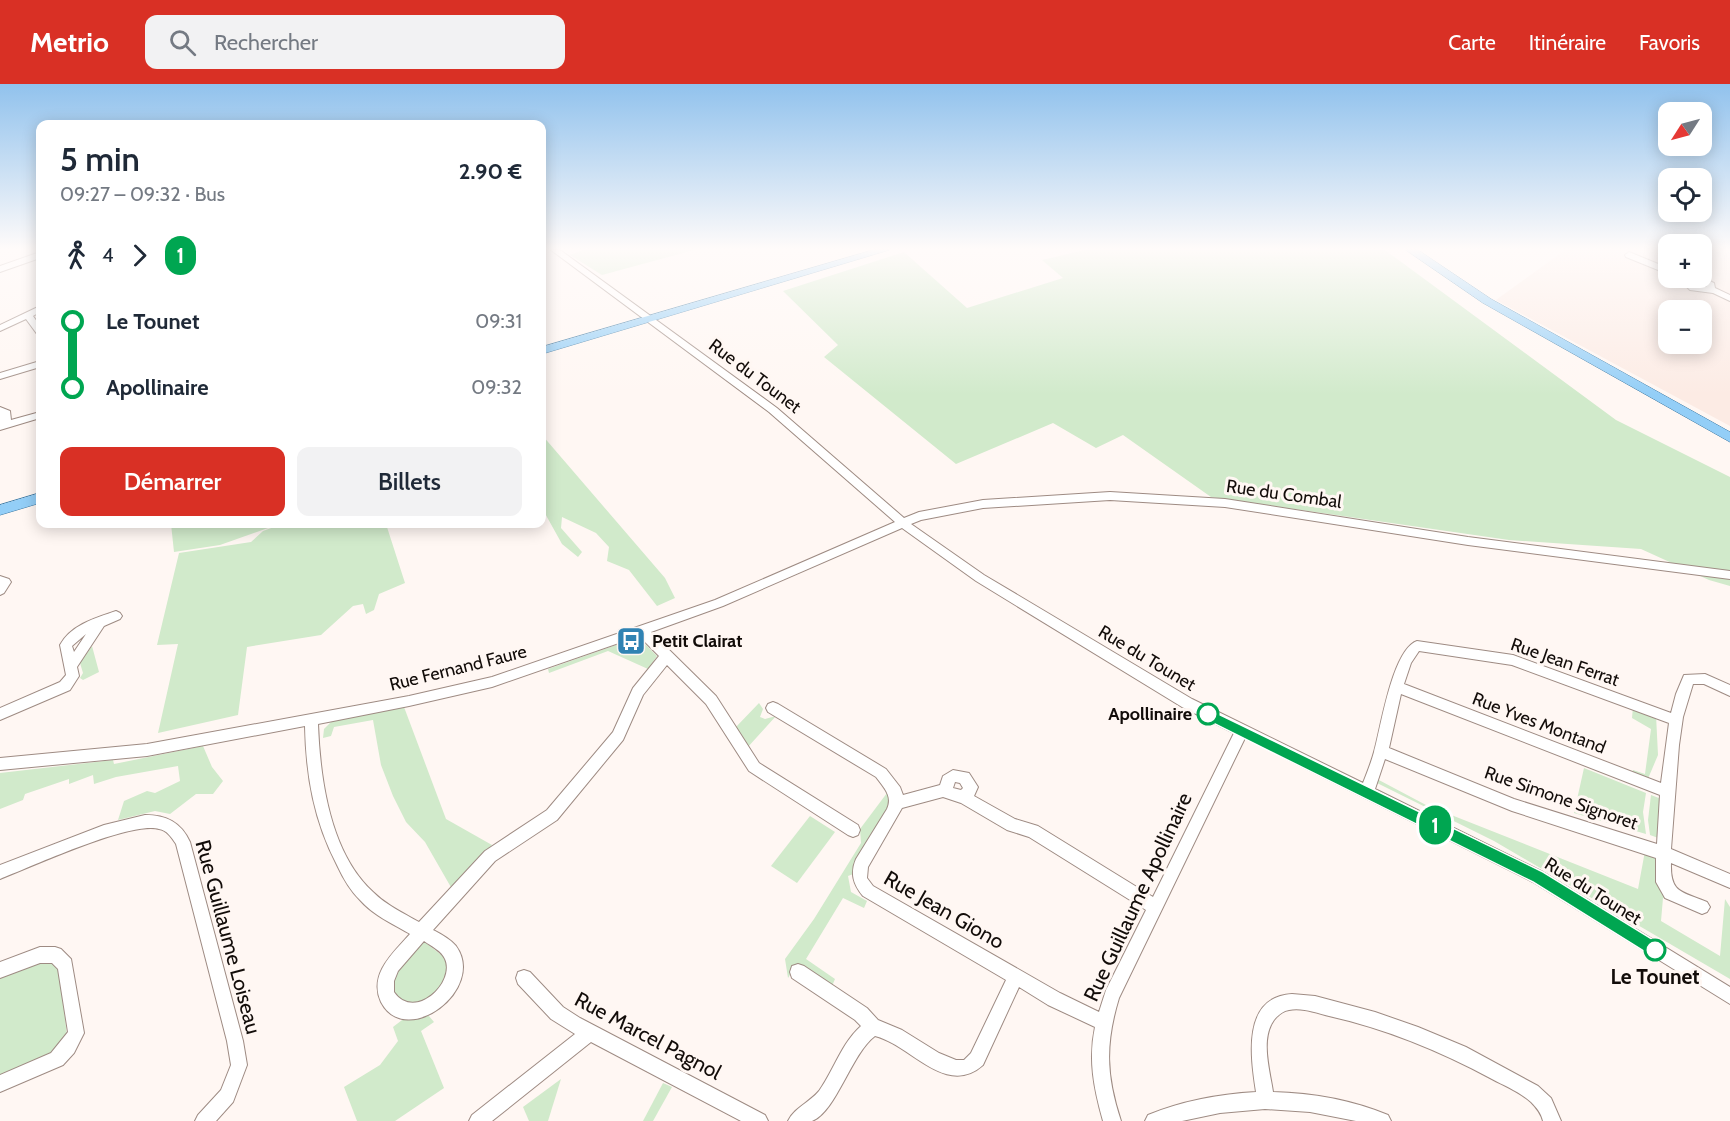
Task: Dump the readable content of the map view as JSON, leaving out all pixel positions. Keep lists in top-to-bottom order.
{
  "streets": {
    "street": [
      "Rue du Tounet",
      "Rue du Combal",
      "Rue Jean Ferrat",
      "Rue Fernand Faure",
      "Rue Yves Montand",
      "Rue Simone Signoret",
      "Rue Guillaume Apollinaire",
      "Rue Jean Giono",
      "Rue Guillaume Loiseau",
      "Rue Marcel Pagnol"
    ]
  },
  "crossings": [
    ["Rue du Tounet", "Rue du Combal"],
    ["Rue du Tounet", "Rue Jean Ferrat"],
    ["Rue du Tounet", "Rue Fernand Faure"],
    ["Rue du Tounet", "Rue Guillaume Apollinaire"],
    ["Rue du Combal", "Rue Fernand Faure"],
    ["Rue Jean Ferrat", "Rue Yves Montand"],
    ["Rue Jean Ferrat", "Rue Simone Signoret"],
    ["Rue Guillaume Apollinaire", "Rue Jean Giono"]
  ],
  "places": {
    "bus stop": ["Petit Clairat"],
    "other": ["Apollinaire", "Le Tounet"]
  },
  "lines": ["bus line 1"],
  "north": "bottom left",
  "page": {
    "header": "Metrio",
    "search": "Rechercher",
    "nav": ["Carte", "Itinéraire", "Favoris"],
    "on_map": "1",
    "map_buttons": ["+", "−"],
    "heading": ["5 min", "09:27 – 09:32 · Bus", "2.90 €"],
    "legs": ["4", "1"],
    "list": [
      {
        "name": "Le Tounet",
        "value": "09:31"
      },
      {
        "name": "Apollinaire",
        "value": "09:32"
      }
    ],
    "buttons": ["Démarrer", "Billets"]
  }
}
